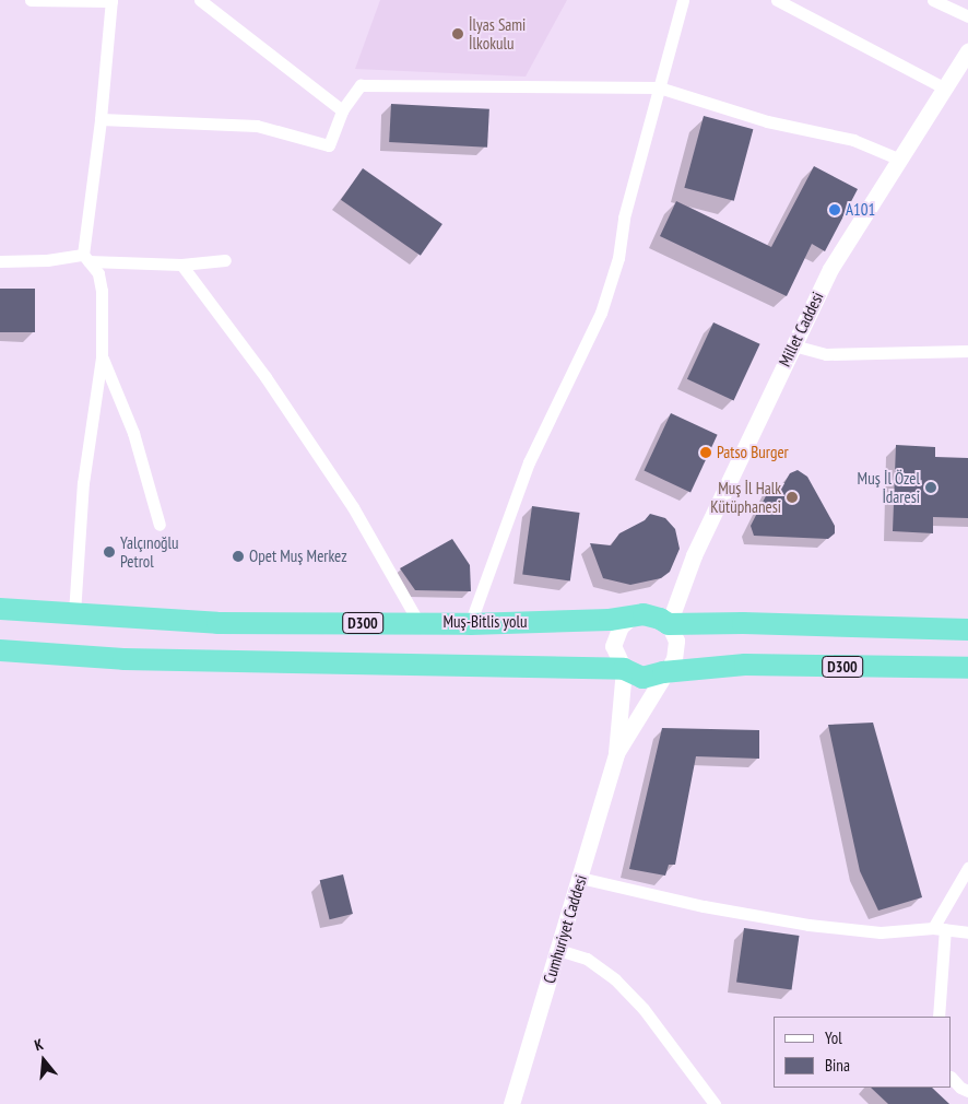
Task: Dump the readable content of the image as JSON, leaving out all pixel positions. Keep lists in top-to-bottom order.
{
  "streets": {
    "highway": ["Muş-Bitlis yolu", "D300"],
    "street": ["Millet Caddesi", "Cumhuriyet Caddesi"]
  },
  "crossings": [
    ["Millet Caddesi", "Muş-Bitlis yolu"],
    ["Millet Caddesi", "D300"],
    ["Millet Caddesi", "Cumhuriyet Caddesi"],
    ["Muş-Bitlis yolu", "D300"],
    ["Muş-Bitlis yolu", "Cumhuriyet Caddesi"],
    ["D300", "Cumhuriyet Caddesi"]
  ],
  "places": [
    "İlyas Sami İlkokulu",
    "A101",
    "Patso Burger",
    "Muş İl Özel İdaresi",
    "Muş İl Halk Kütüphanesi",
    "Yalçınoğlu Petrol",
    "Opet Muş Merkez"
  ],
  "legend": ["Yol", "Bina"],
  "north": "top"
}
